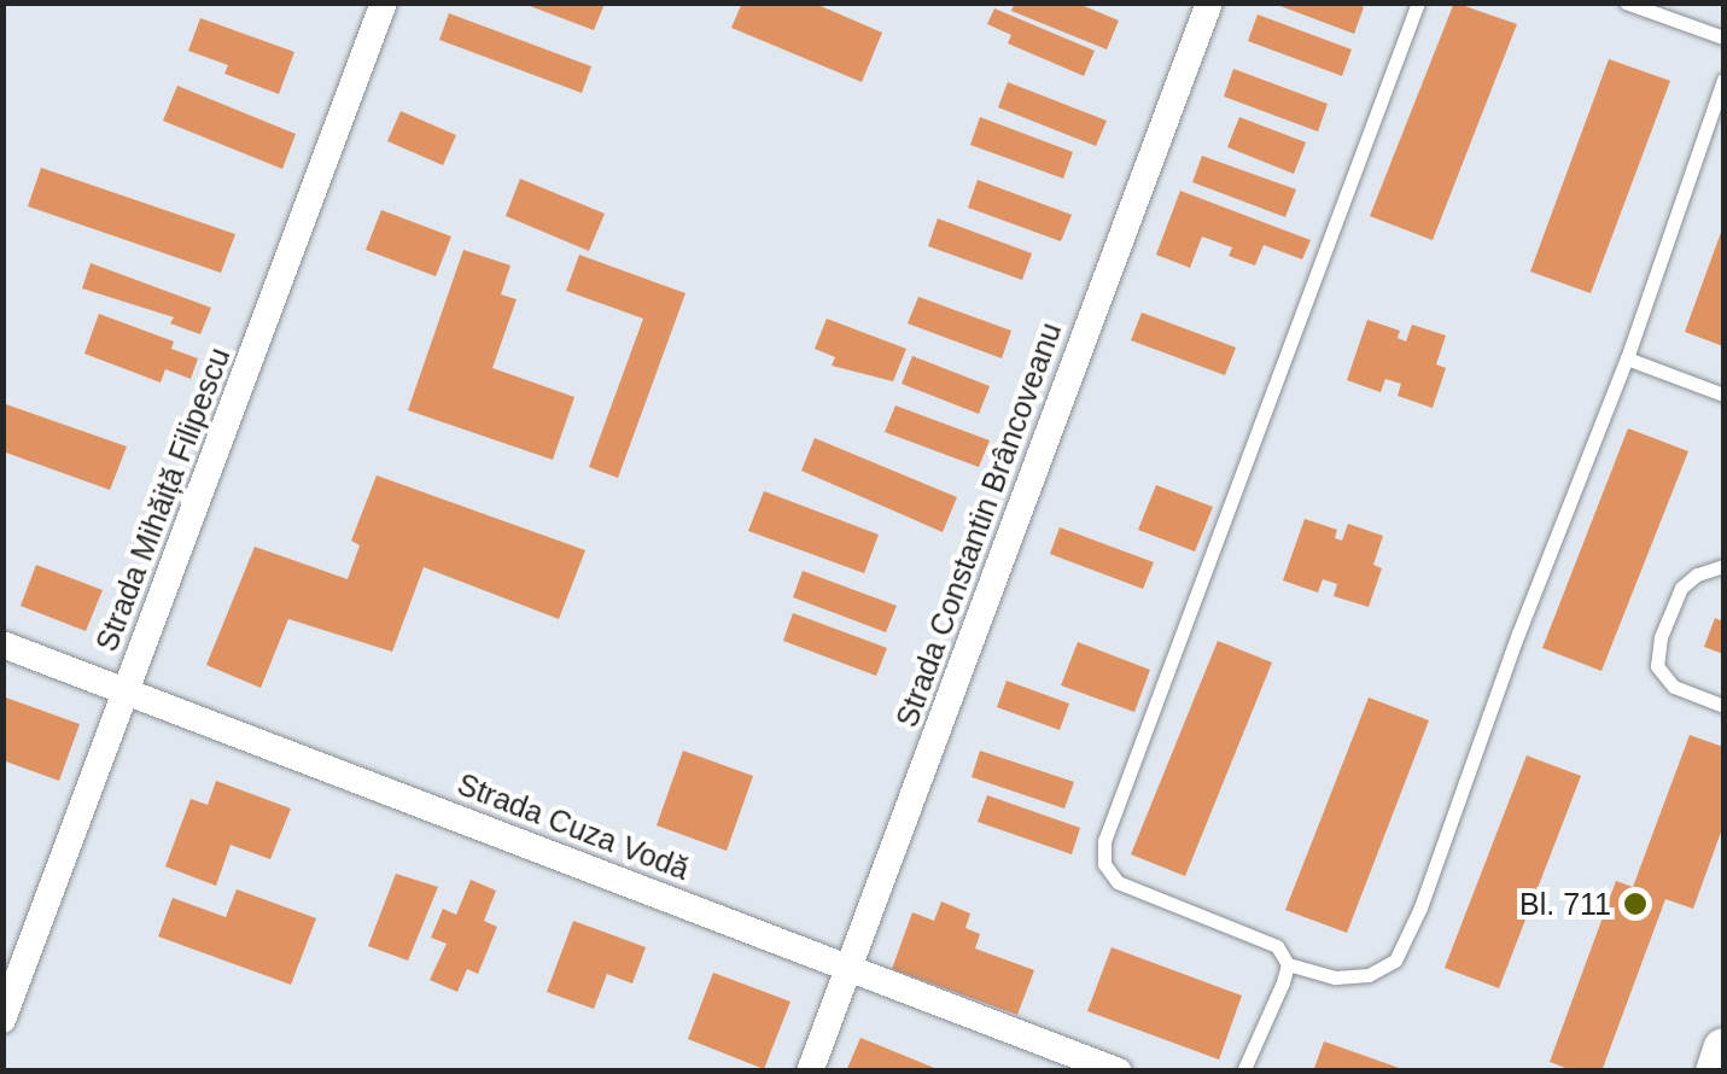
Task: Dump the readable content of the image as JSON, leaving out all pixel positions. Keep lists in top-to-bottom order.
{
  "streets": {
    "street": ["Strada Mihăiță Filipescu", "Strada Constantin Brâncoveanu", "Strada Cuza Vodă"]
  },
  "crossings": [
    ["Strada Mihăiță Filipescu", "Strada Cuza Vodă"],
    ["Strada Constantin Brâncoveanu", "Strada Cuza Vodă"]
  ],
  "places": ["Bl. 711"]
}
